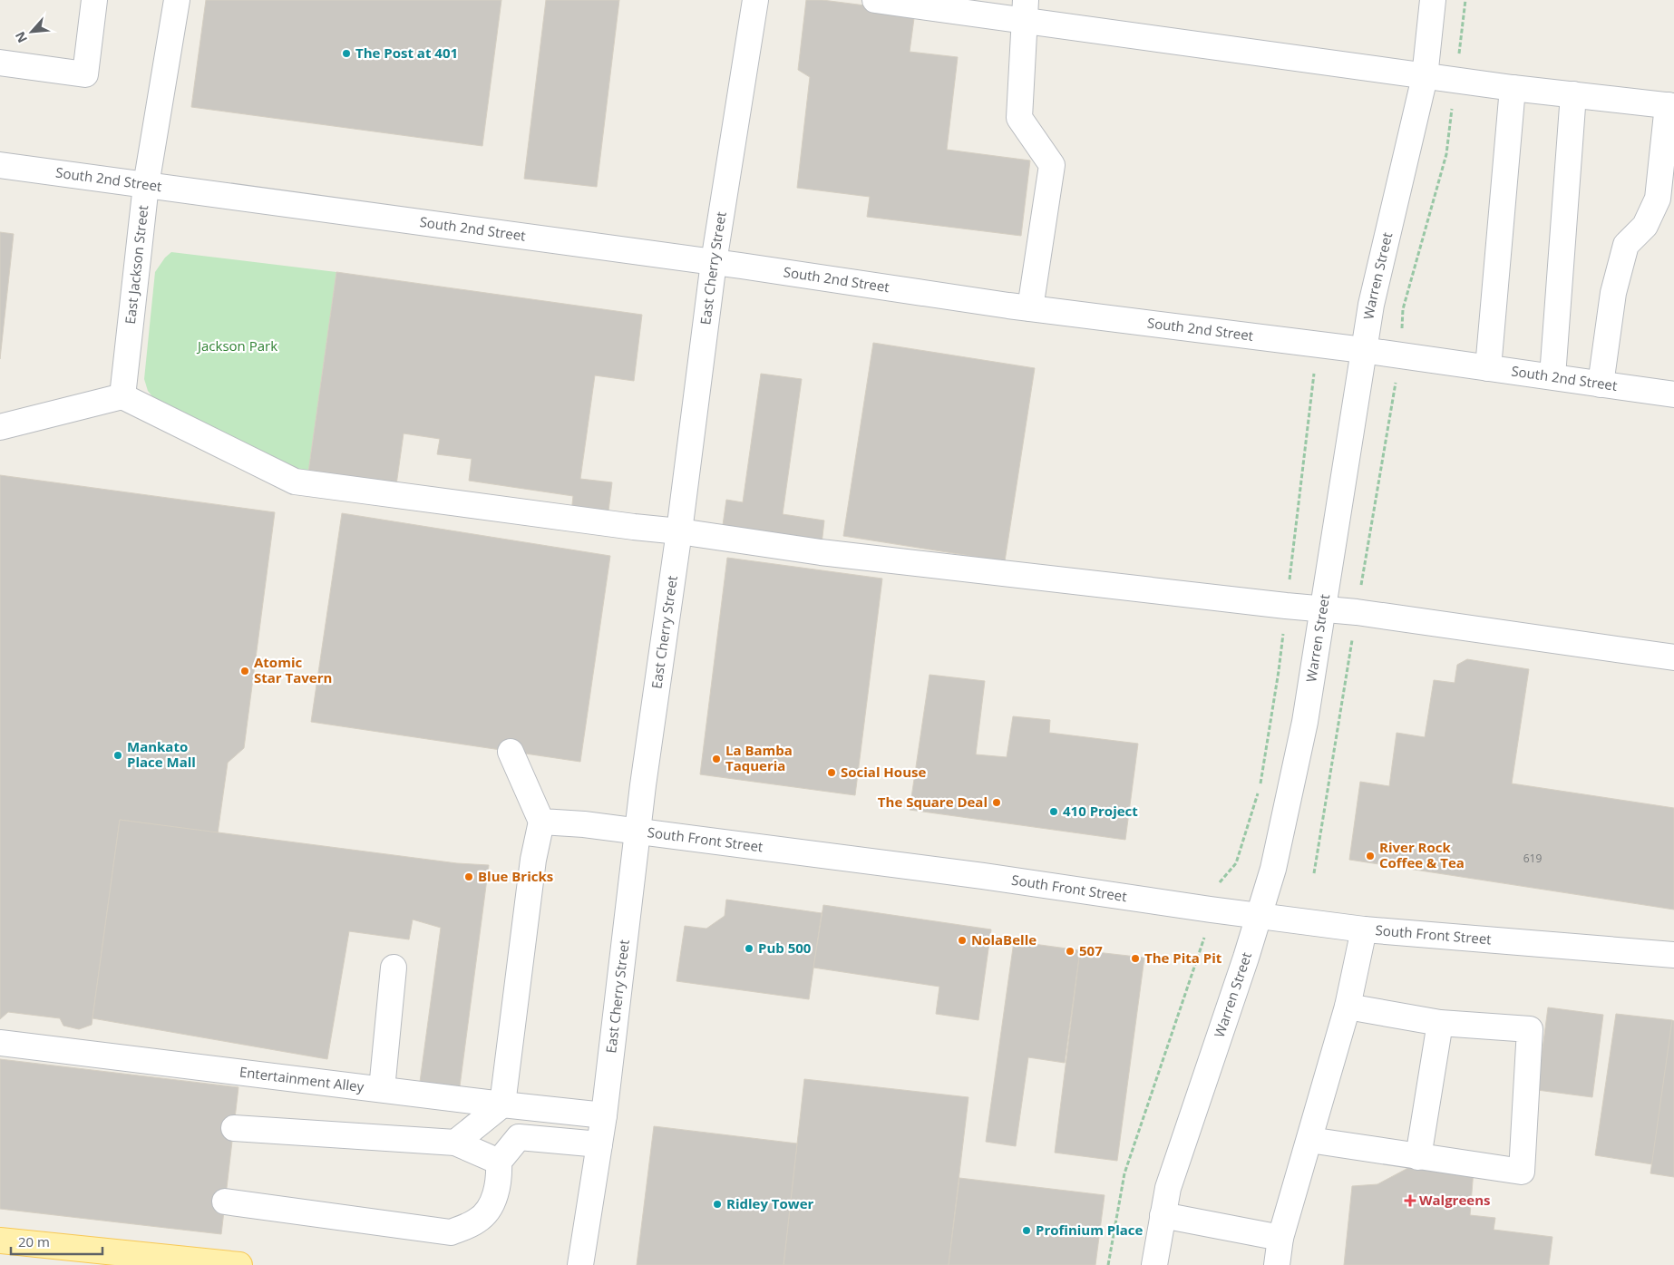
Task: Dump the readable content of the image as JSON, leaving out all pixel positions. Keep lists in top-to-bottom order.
{
  "streets": {
    "street": [
      "South 2nd Street",
      "East Jackson Street",
      "East Cherry Street",
      "Warren Street",
      "South Front Street",
      "Entertainment Alley"
    ]
  },
  "crossings": [
    ["South 2nd Street", "East Jackson Street"],
    ["South 2nd Street", "East Cherry Street"],
    ["South 2nd Street", "Warren Street"],
    ["East Cherry Street", "South Front Street"],
    ["East Cherry Street", "Entertainment Alley"],
    ["Warren Street", "South Front Street"]
  ],
  "parks": ["Jackson Park"],
  "places": {
    "other": [
      "The Post at 401",
      "Atomic Star Tavern",
      "Mankato Place Mall",
      "La Bamba Taqueria",
      "Social House",
      "The Square Deal",
      "410 Project",
      "River Rock Coffee & Tea",
      "Blue Bricks",
      "NolaBelle",
      "Pub 500",
      "507",
      "The Pita Pit",
      "Ridley Tower",
      "Profinium Place"
    ],
    "health": ["Walgreens"]
  },
  "house_numbers": ["619"],
  "scale_bar": "20 m",
  "north": "bottom left"
}
